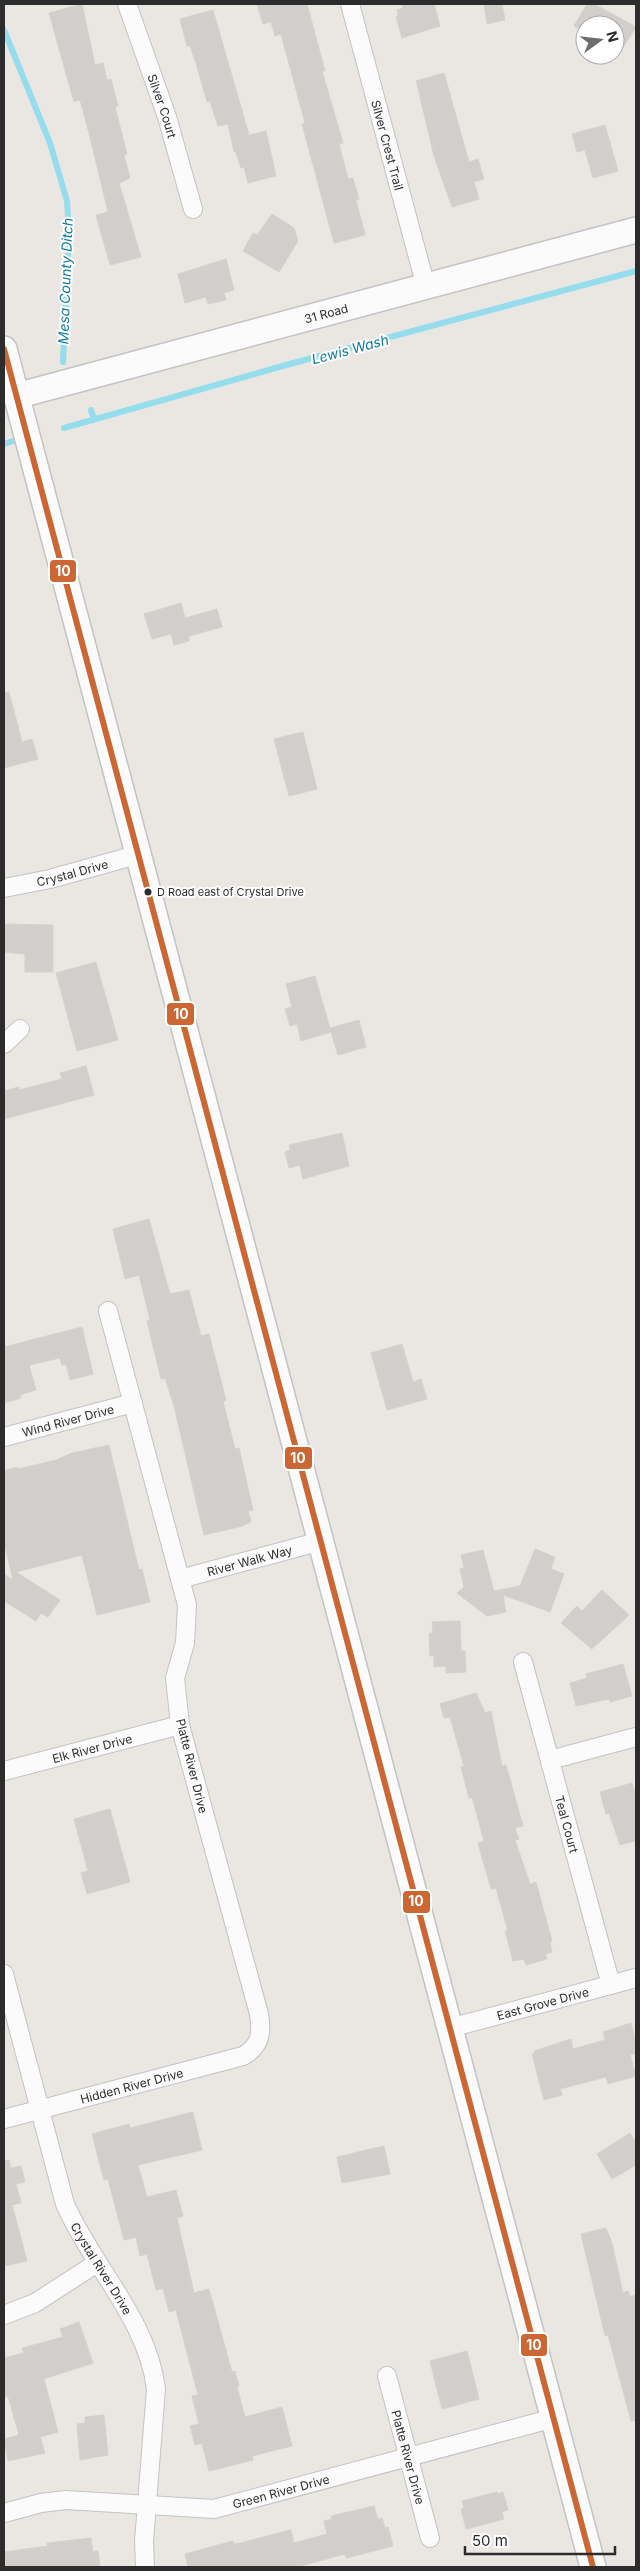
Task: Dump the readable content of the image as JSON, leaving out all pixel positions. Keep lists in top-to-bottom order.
{
  "streets": {
    "street": [
      "Silver Court",
      "Silver Crest Trail",
      "31 Road",
      "Crystal Drive",
      "Wind River Drive",
      "River Walk Way",
      "Elk River Drive",
      "Platte River Drive",
      "Teal Court",
      "East Grove Drive",
      "Hidden River Drive",
      "Crystal River Drive",
      "Green River Drive"
    ]
  },
  "crossings": [
    ["Silver Crest Trail", "31 Road"],
    ["Wind River Drive", "Platte River Drive"],
    ["River Walk Way", "Platte River Drive"],
    ["Elk River Drive", "Platte River Drive"],
    ["Platte River Drive", "Hidden River Drive"],
    ["Platte River Drive", "Green River Drive"],
    ["Teal Court", "East Grove Drive"],
    ["Hidden River Drive", "Crystal River Drive"],
    ["Crystal River Drive", "Green River Drive"]
  ],
  "water": ["Mesa County Ditch", "Lewis Wash"],
  "places": ["D Road east of Crystal Drive"],
  "lines": ["transit line 10"],
  "scale_bar": "50 m",
  "north": "right"
}
